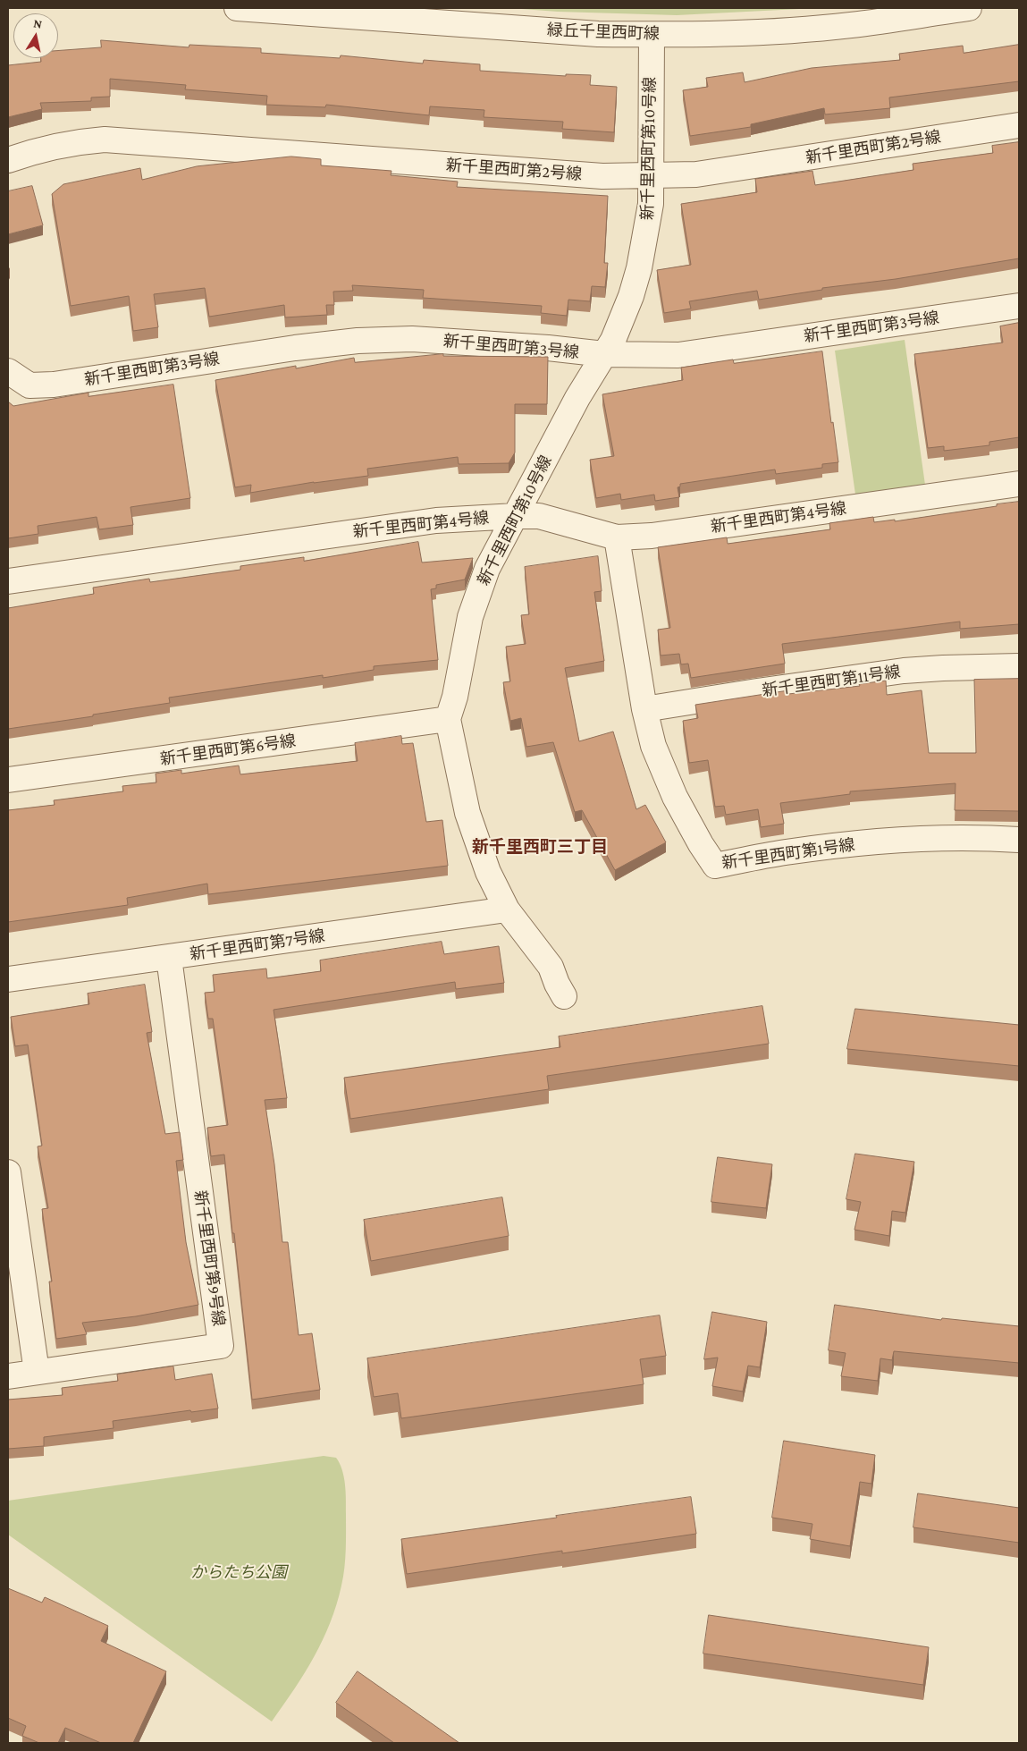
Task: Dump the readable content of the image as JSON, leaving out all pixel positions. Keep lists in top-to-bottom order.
{
  "streets": {
    "street": [
      "緑丘千里西町線",
      "新千里西町第2号線",
      "新千里西町第10号線",
      "新千里西町第3号線",
      "新千里西町第4号線",
      "新千里西町第11号線",
      "新千里西町第6号線",
      "新千里西町第1号線",
      "新千里西町第7号線",
      "新千里西町第9号線"
    ]
  },
  "crossings": [
    ["緑丘千里西町線", "新千里西町第10号線"],
    ["新千里西町第2号線", "新千里西町第10号線"],
    ["新千里西町第10号線", "新千里西町第3号線"],
    ["新千里西町第10号線", "新千里西町第4号線"],
    ["新千里西町第10号線", "新千里西町第6号線"],
    ["新千里西町第10号線", "新千里西町第7号線"],
    ["新千里西町第4号線", "新千里西町第1号線"],
    ["新千里西町第11号線", "新千里西町第1号線"],
    ["新千里西町第7号線", "新千里西町第9号線"]
  ],
  "districts": ["新千里西町三丁目"],
  "parks": ["からたち公園"],
  "north": "top"
}
